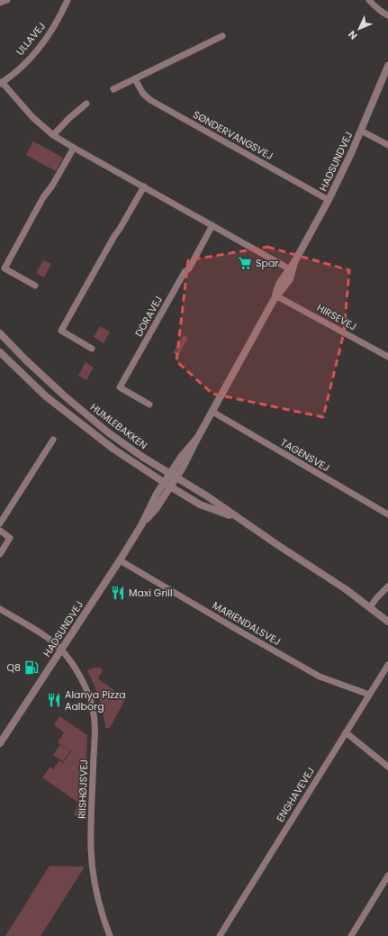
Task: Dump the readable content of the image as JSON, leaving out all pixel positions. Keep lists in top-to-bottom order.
{
  "streets": {
    "street": [
      "ULLAVEJ",
      "SØNDERVANGSVEJ",
      "HADSUNDVEJ",
      "DORAVEJ",
      "HIRSEVEJ",
      "HUMLEBAKKEN",
      "TAGENSVEJ",
      "MARIENDALSVEJ",
      "RIISHØJSVEJ",
      "ENGHAVEVEJ"
    ]
  },
  "crossings": [
    ["SØNDERVANGSVEJ", "HADSUNDVEJ"],
    ["HADSUNDVEJ", "HIRSEVEJ"],
    ["HADSUNDVEJ", "HUMLEBAKKEN"],
    ["HADSUNDVEJ", "TAGENSVEJ"],
    ["HADSUNDVEJ", "MARIENDALSVEJ"],
    ["HADSUNDVEJ", "RIISHØJSVEJ"],
    ["MARIENDALSVEJ", "ENGHAVEVEJ"]
  ],
  "places": {
    "supermarket": ["Spar"],
    "restaurant": ["Maxi Grill", "Alanya Pizza Aalborg"],
    "fuel station": ["Q8"]
  },
  "north": "bottom left"
}
